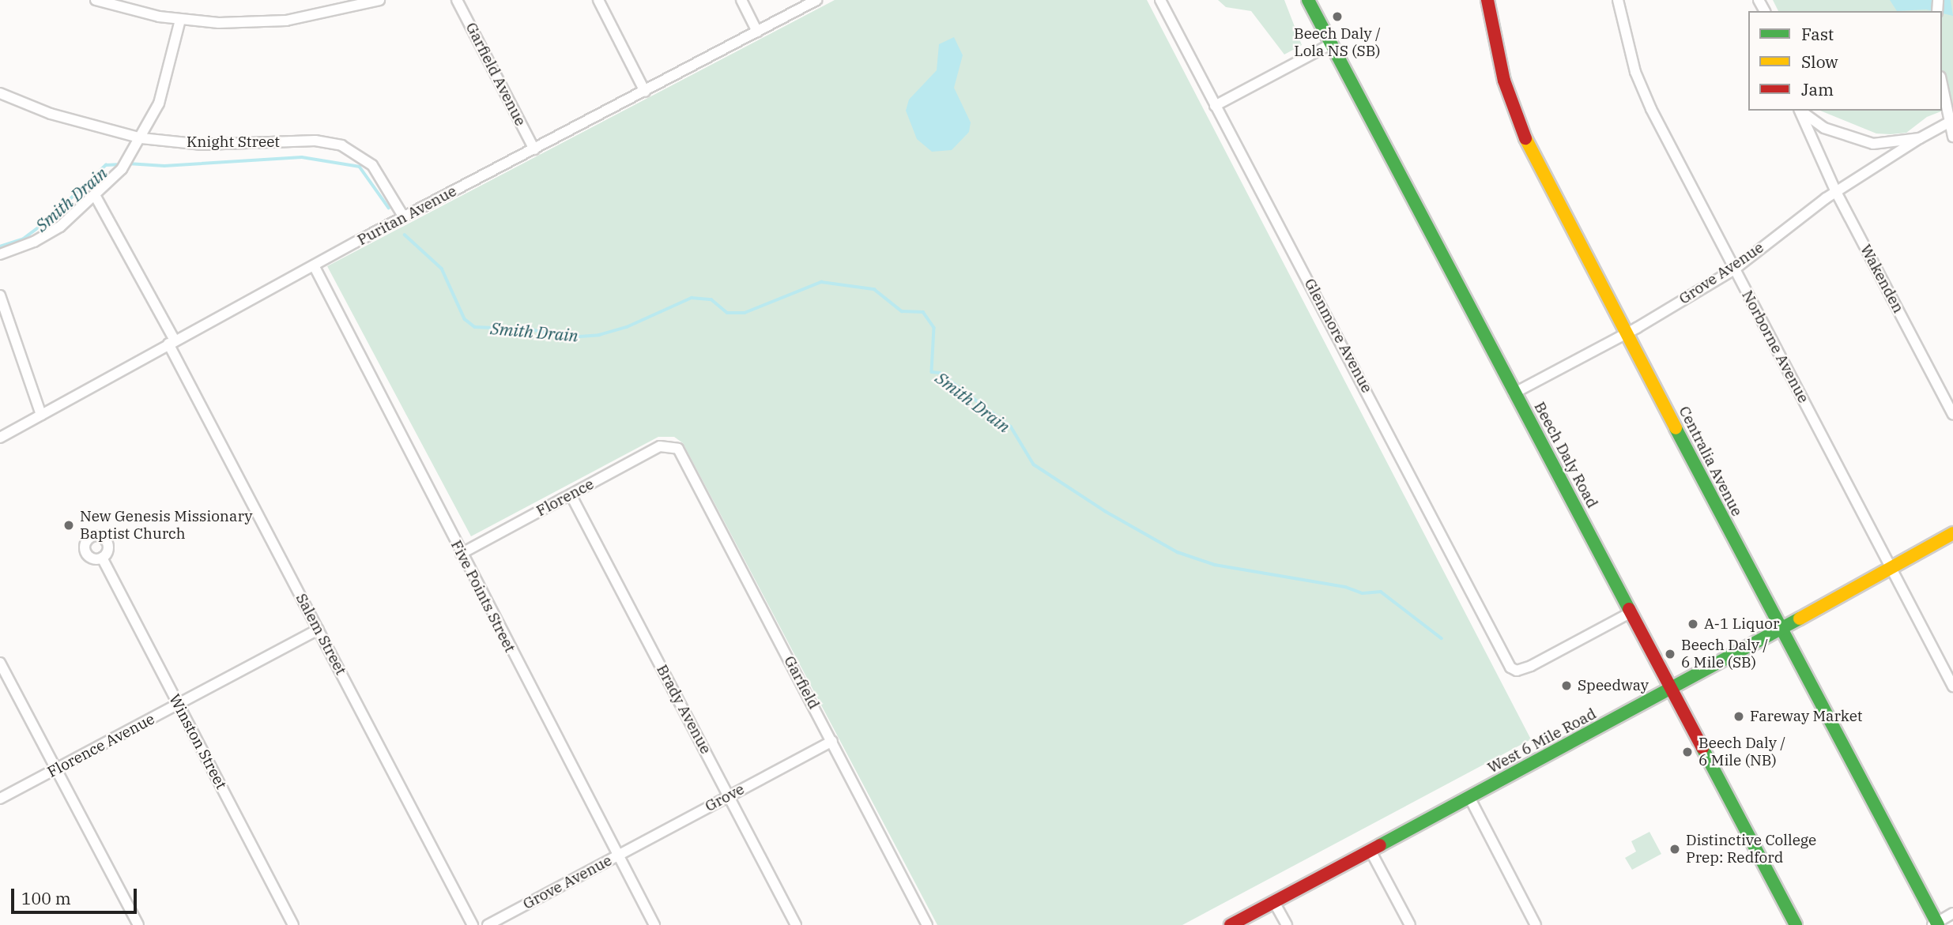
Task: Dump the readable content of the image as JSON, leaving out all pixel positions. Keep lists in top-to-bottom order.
{
  "streets": {
    "main road": ["Beech Daly Road", "Centralia Avenue", "West 6 Mile Road"],
    "street": [
      "Garfield Avenue",
      "Knight Street",
      "Puritan Avenue",
      "Grove Avenue",
      "Wakenden",
      "Glenmore Avenue",
      "Norborne Avenue",
      "Florence",
      "Five Points Street",
      "Salem Street",
      "Garfield",
      "Brady Avenue",
      "Winston Street",
      "Florence Avenue",
      "Grove"
    ]
  },
  "crossings": [
    ["Garfield Avenue", "Puritan Avenue"],
    ["Knight Street", "Puritan Avenue"],
    ["Puritan Avenue", "Five Points Street"],
    ["Puritan Avenue", "Salem Street"],
    ["Grove Avenue", "Wakenden"],
    ["Grove Avenue", "Norborne Avenue"],
    ["Grove Avenue", "Beech Daly Road"],
    ["Grove Avenue", "Centralia Avenue"],
    ["Grove Avenue", "Five Points Street"],
    ["Grove Avenue", "Grove"],
    ["Glenmore Avenue", "Beech Daly Road"],
    ["Norborne Avenue", "West 6 Mile Road"],
    ["Beech Daly Road", "West 6 Mile Road"],
    ["Centralia Avenue", "West 6 Mile Road"],
    ["Florence", "Five Points Street"],
    ["Florence", "Garfield"],
    ["Florence", "Brady Avenue"],
    ["Five Points Street", "Grove"],
    ["Salem Street", "Florence Avenue"],
    ["Garfield", "Grove"],
    ["Brady Avenue", "Grove"],
    ["Winston Street", "Florence Avenue"]
  ],
  "water": ["Smith Drain"],
  "places": [
    "Beech Daly / Lola NS (SB)",
    "New Genesis Missionary Baptist Church",
    "A-1 Liquor",
    "Beech Daly / 6 Mile (SB)",
    "Speedway",
    "Fareway Market",
    "Beech Daly / 6 Mile (NB)",
    "Distinctive College Prep: Redford"
  ],
  "legend": ["Fast", "Slow", "Jam"],
  "scale_bar": "100 m"
}
